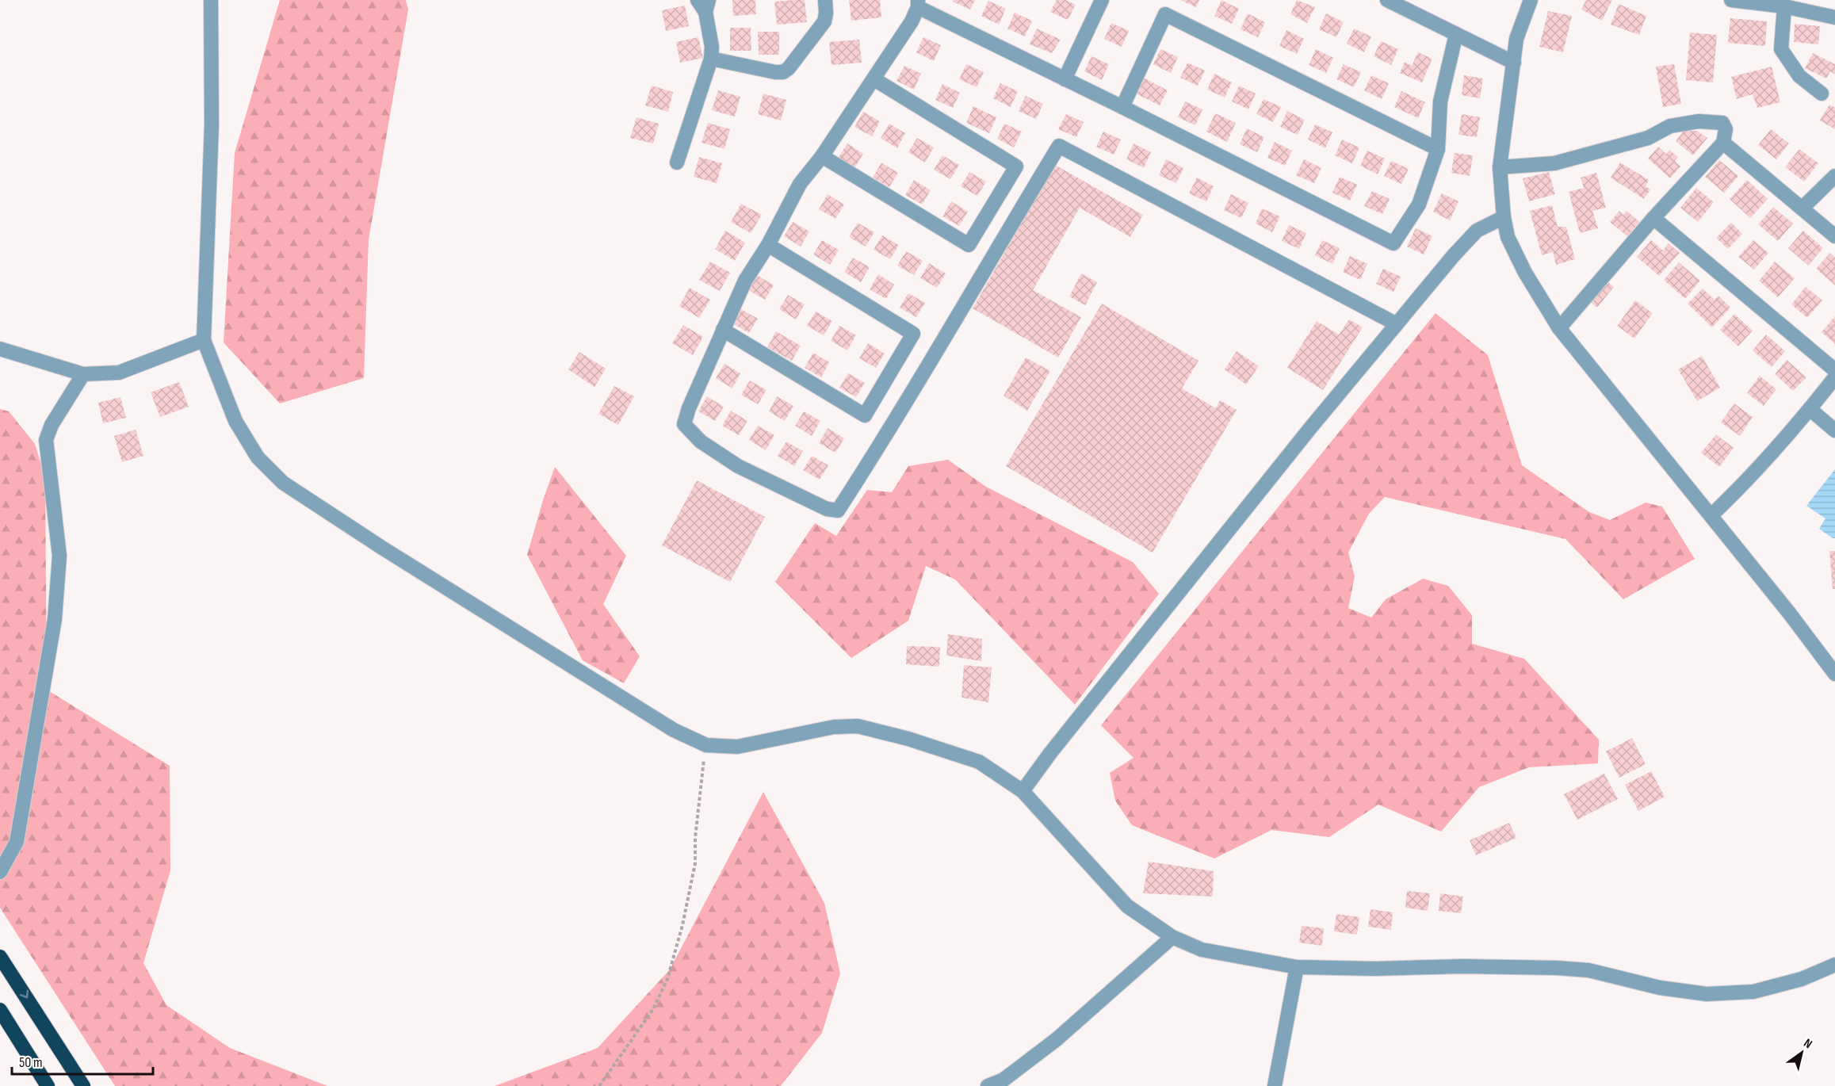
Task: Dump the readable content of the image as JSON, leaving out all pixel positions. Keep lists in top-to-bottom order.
{
  "scale_bar": "50 m",
  "north": "top right"
}
